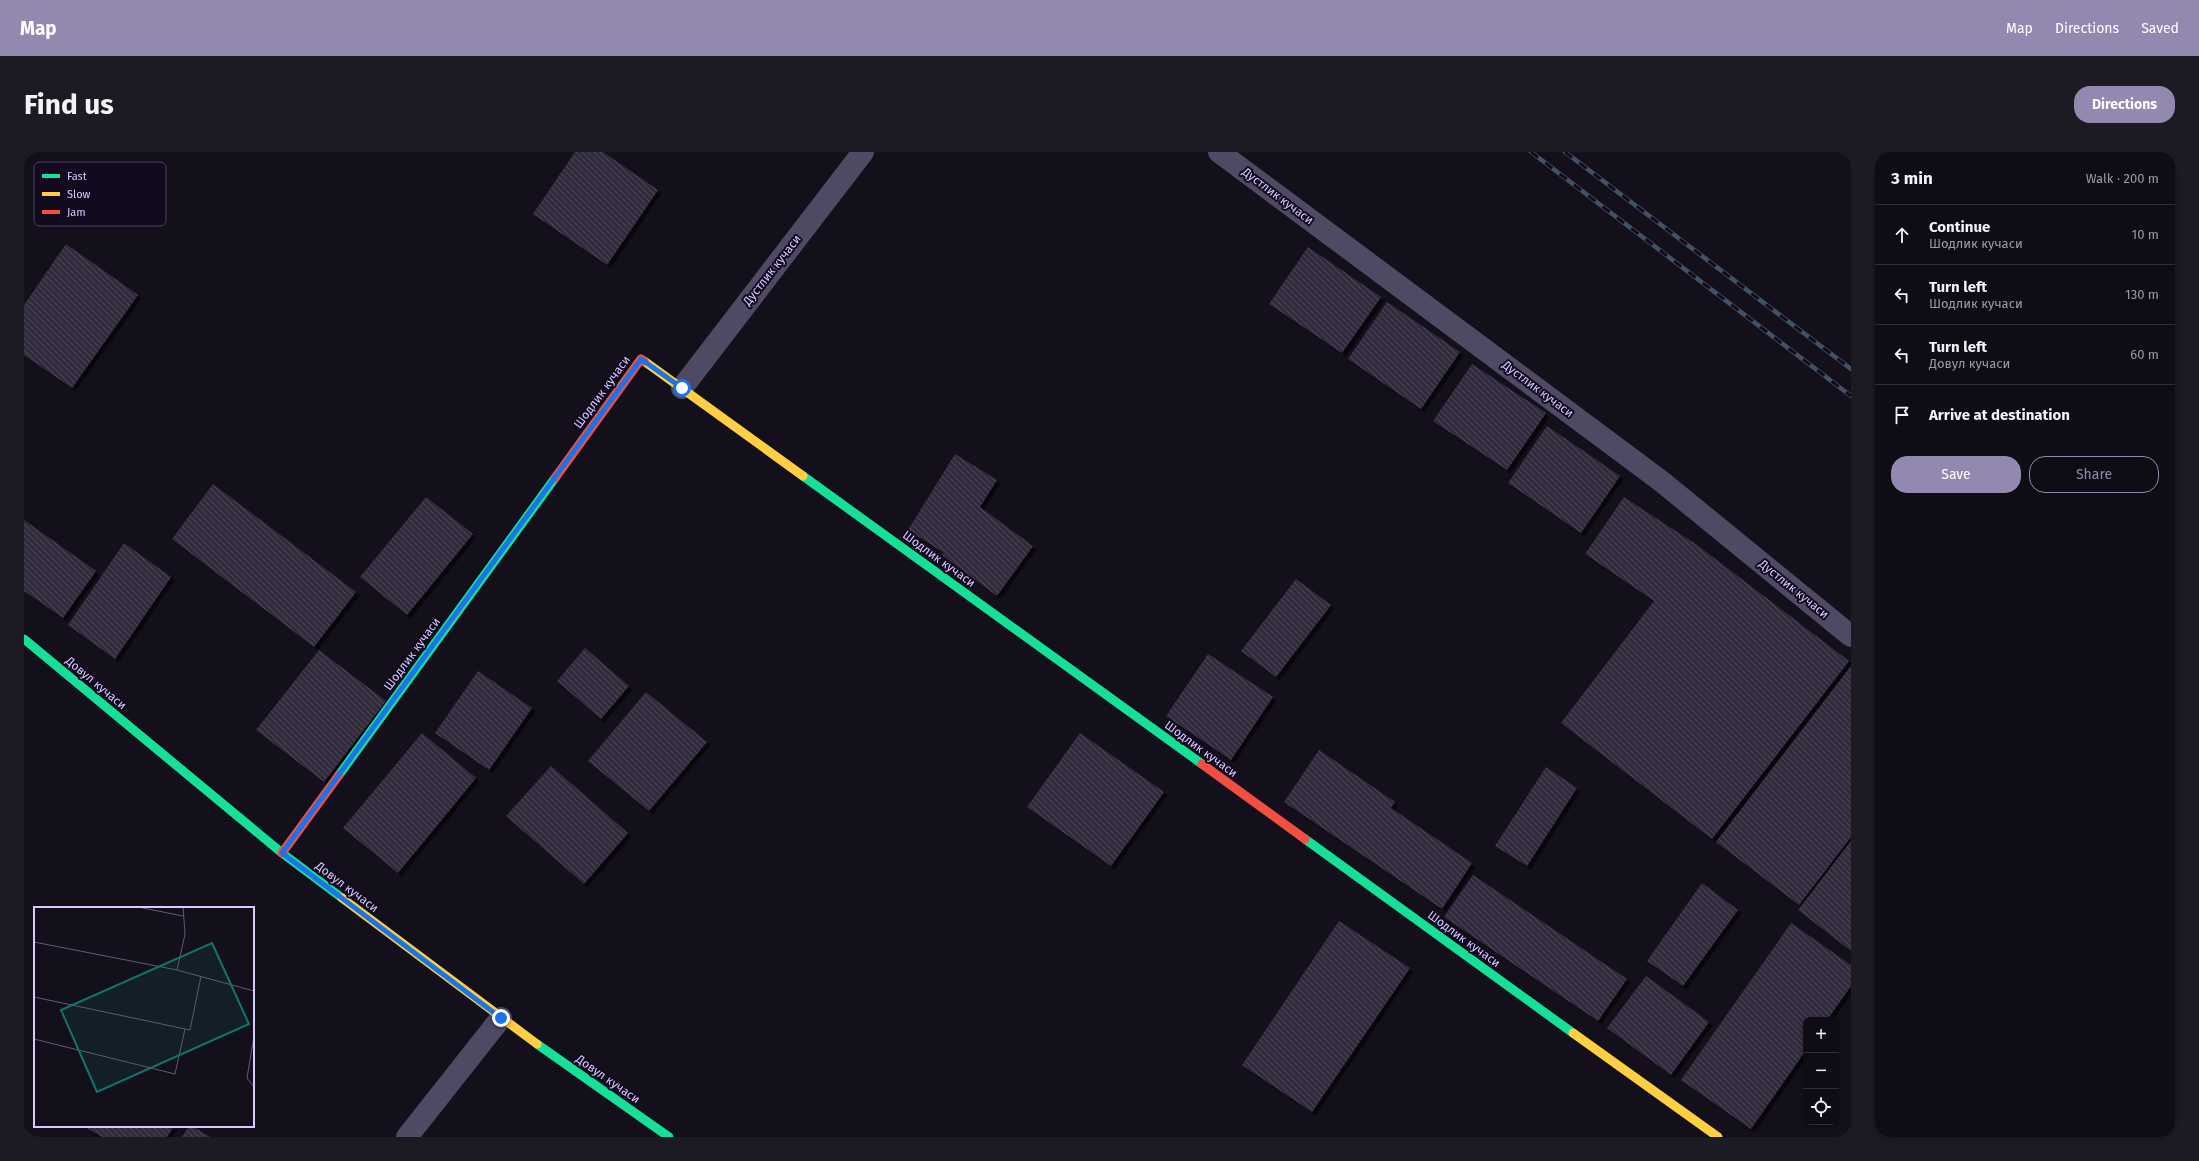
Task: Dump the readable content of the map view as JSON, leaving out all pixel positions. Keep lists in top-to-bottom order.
{
  "streets": {
    "street": ["Дустлик кучаси", "Шодлик кучаси", "Довул кучаси"]
  },
  "crossings": [
    ["Дустлик кучаси", "Шодлик кучаси"],
    ["Шодлик кучаси", "Довул кучаси"]
  ],
  "legend": ["Fast", "Slow", "Jam"],
  "page": {
    "header": "Map",
    "nav": ["Map", "Directions", "Saved"],
    "buttons": [
      "Directions",
      ["Save", "Share"]
    ],
    "title": "Find us",
    "heading": ["3 min", "Walk · 200 m"],
    "list": [
      ["Continue", "Шодлик кучаси", "10 m"],
      ["Turn left", "Шодлик кучаси", "130 m"],
      ["Turn left", "Довул кучаси", "60 m"],
      "Arrive at destination"
    ],
    "map_buttons": ["+", "−"]
  }
}
